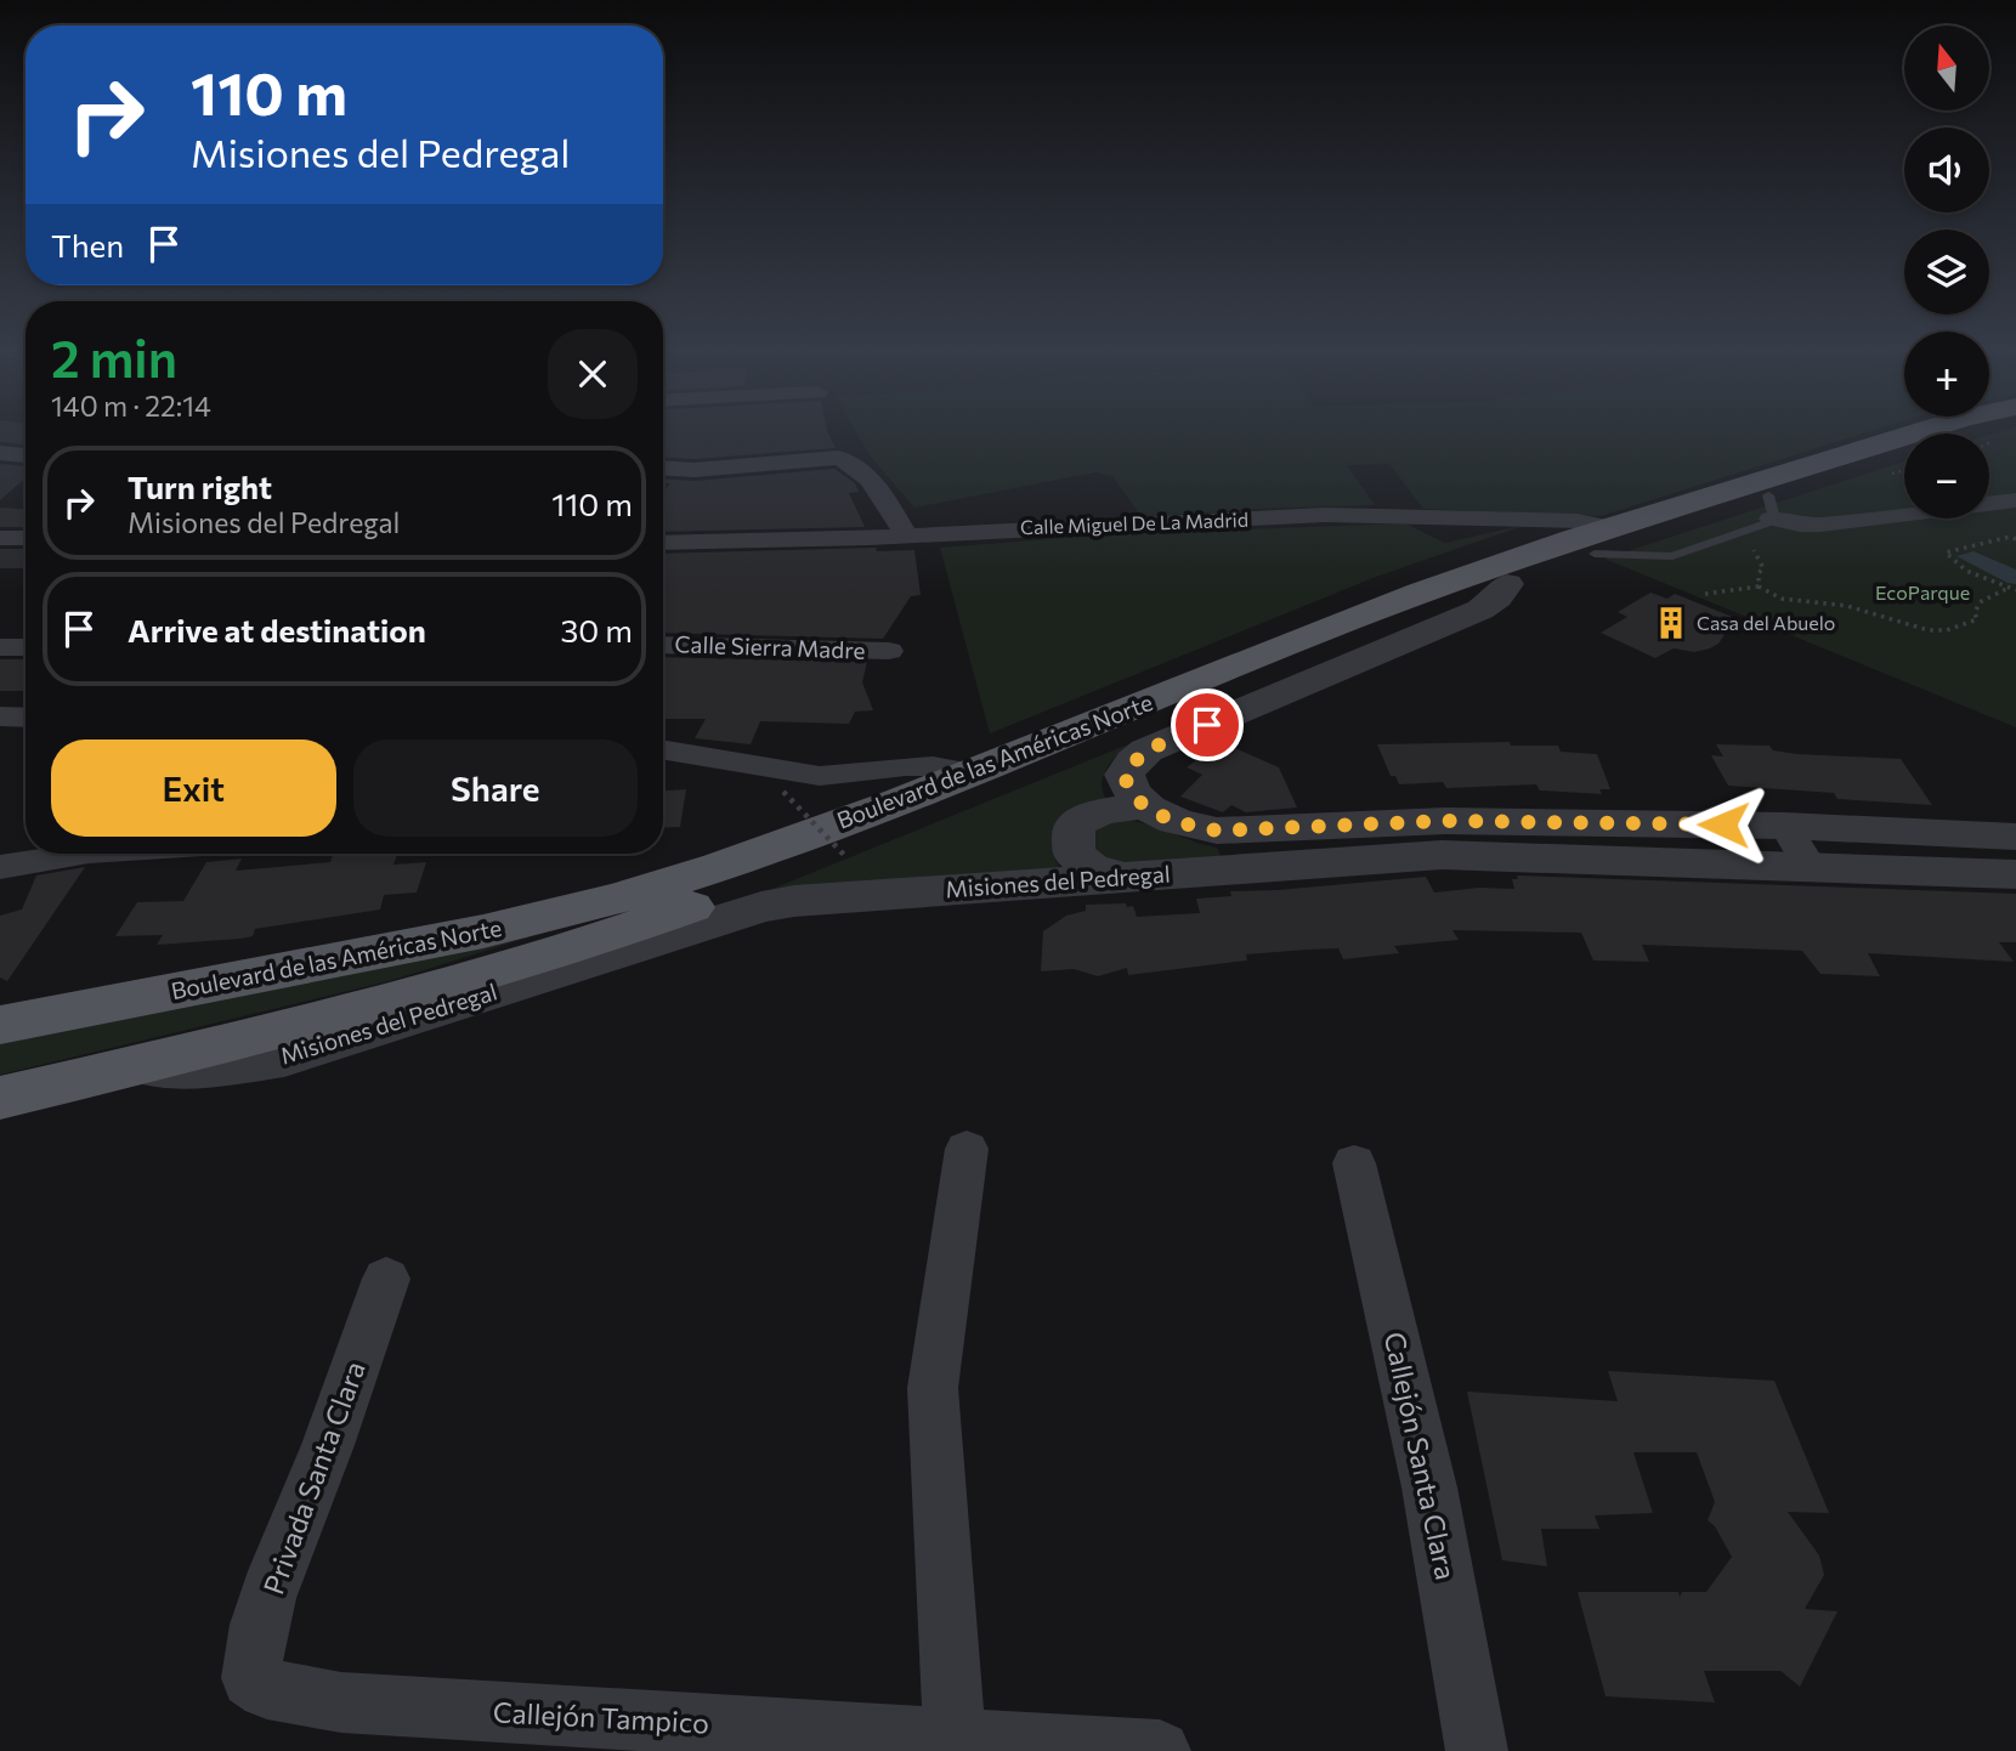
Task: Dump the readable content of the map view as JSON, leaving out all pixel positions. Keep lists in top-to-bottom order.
{
  "streets": {
    "main road": ["Boulevard de las Américas Norte"],
    "street": [
      "Calle Miguel De La Madrid",
      "Calle Sierra Madre",
      "Misiones del Pedregal",
      "Callejón Santa Clara",
      "Privada Santa Clara",
      "Callejón Tampico"
    ]
  },
  "crossings": [
    ["Calle Miguel De La Madrid", "Boulevard de las Américas Norte"],
    ["Boulevard de las Américas Norte", "Misiones del Pedregal"],
    ["Privada Santa Clara", "Callejón Tampico"]
  ],
  "parks": ["EcoParque"],
  "places": {
    "building": ["Casa del Abuelo"]
  },
  "north": "top",
  "page": {
    "map_buttons": ["+", "−"],
    "turn": ["110 m", "Misiones del Pedregal"],
    "then": "Then",
    "heading": ["2 min", "140 m · 22:14"],
    "list": [
      {
        "name": "Turn right",
        "note": "Misiones del Pedregal",
        "value": "110 m"
      },
      {
        "name": "Arrive at destination",
        "value": "30 m"
      }
    ],
    "buttons": ["Exit", "Share"]
  }
}
